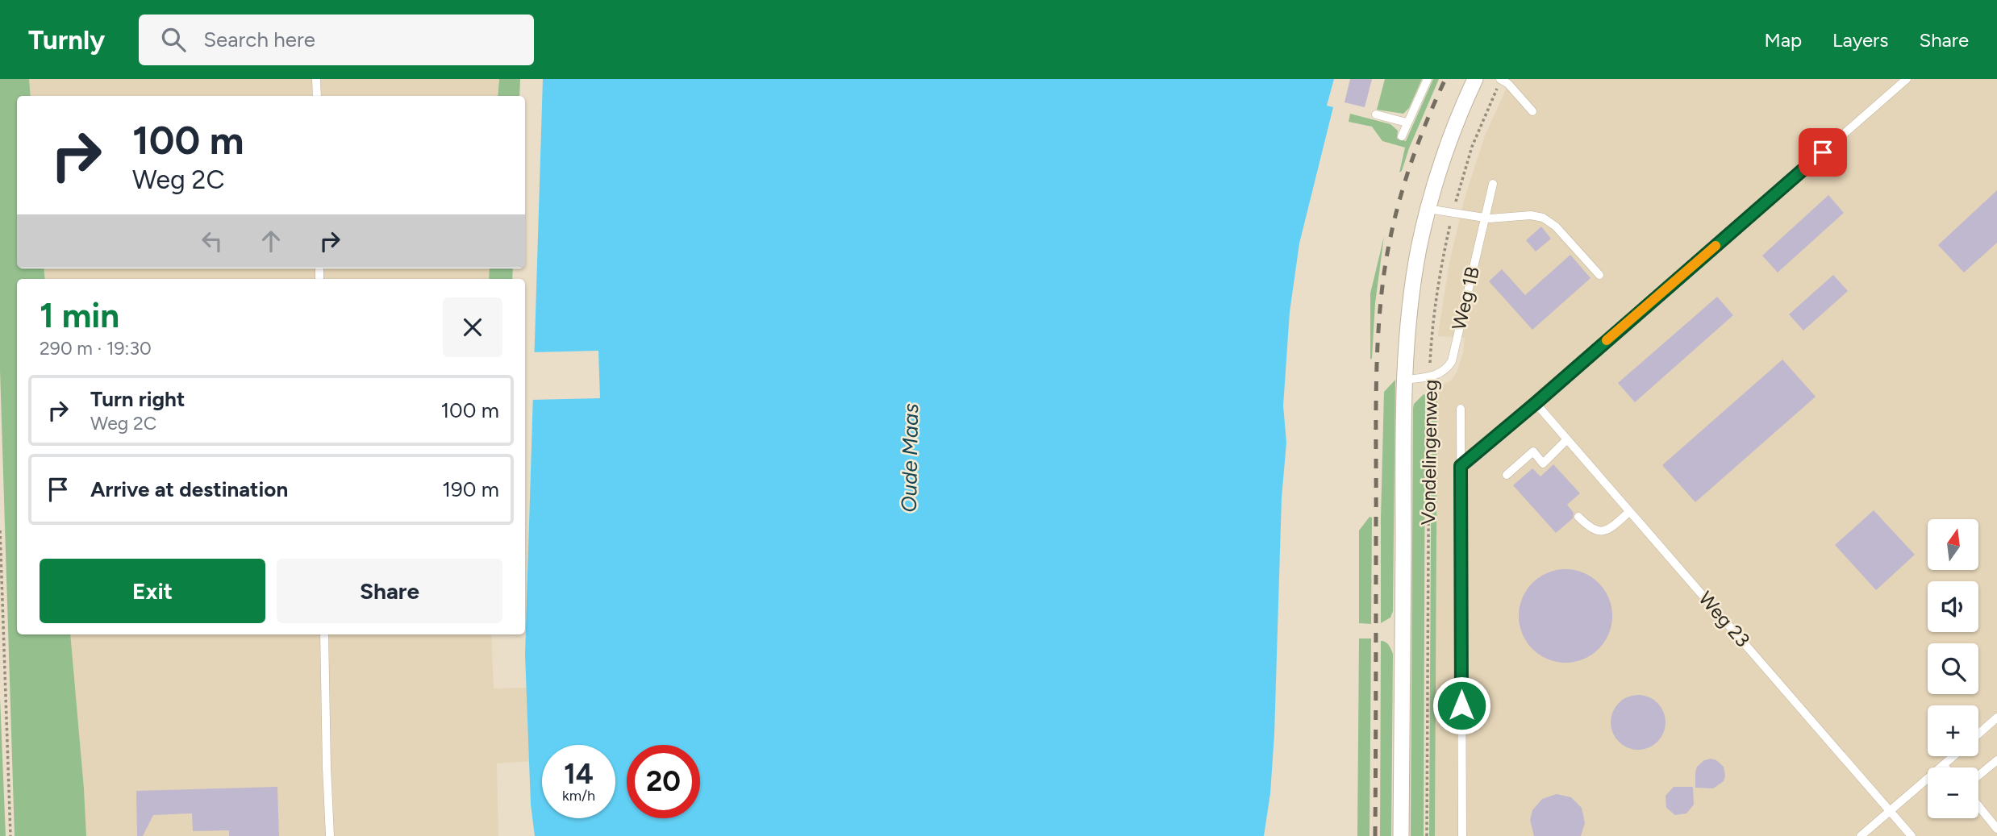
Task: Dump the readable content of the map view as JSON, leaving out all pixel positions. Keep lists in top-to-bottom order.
{
  "streets": {
    "street": ["Vondelingenweg"],
    "lane": ["Weg 1B", "Weg 23"]
  },
  "crossings": [
    ["Weg 1B", "Vondelingenweg"]
  ],
  "water": ["Oude Maas"],
  "north": "top",
  "page": {
    "header": "Turnly",
    "search": "Search here",
    "nav": ["Map", "Layers", "Share"],
    "turn": ["100 m", "Weg 2C"],
    "heading": ["1 min", "290 m · 19:30"],
    "list": [
      {
        "name": "Turn right",
        "note": "Weg 2C",
        "value": "100 m"
      },
      {
        "name": "Arrive at destination",
        "value": "190 m"
      }
    ],
    "map_buttons": ["+", "−"],
    "buttons": ["Exit", "Share"],
    "speed": "14 km/h",
    "limit": "20"
  }
}
